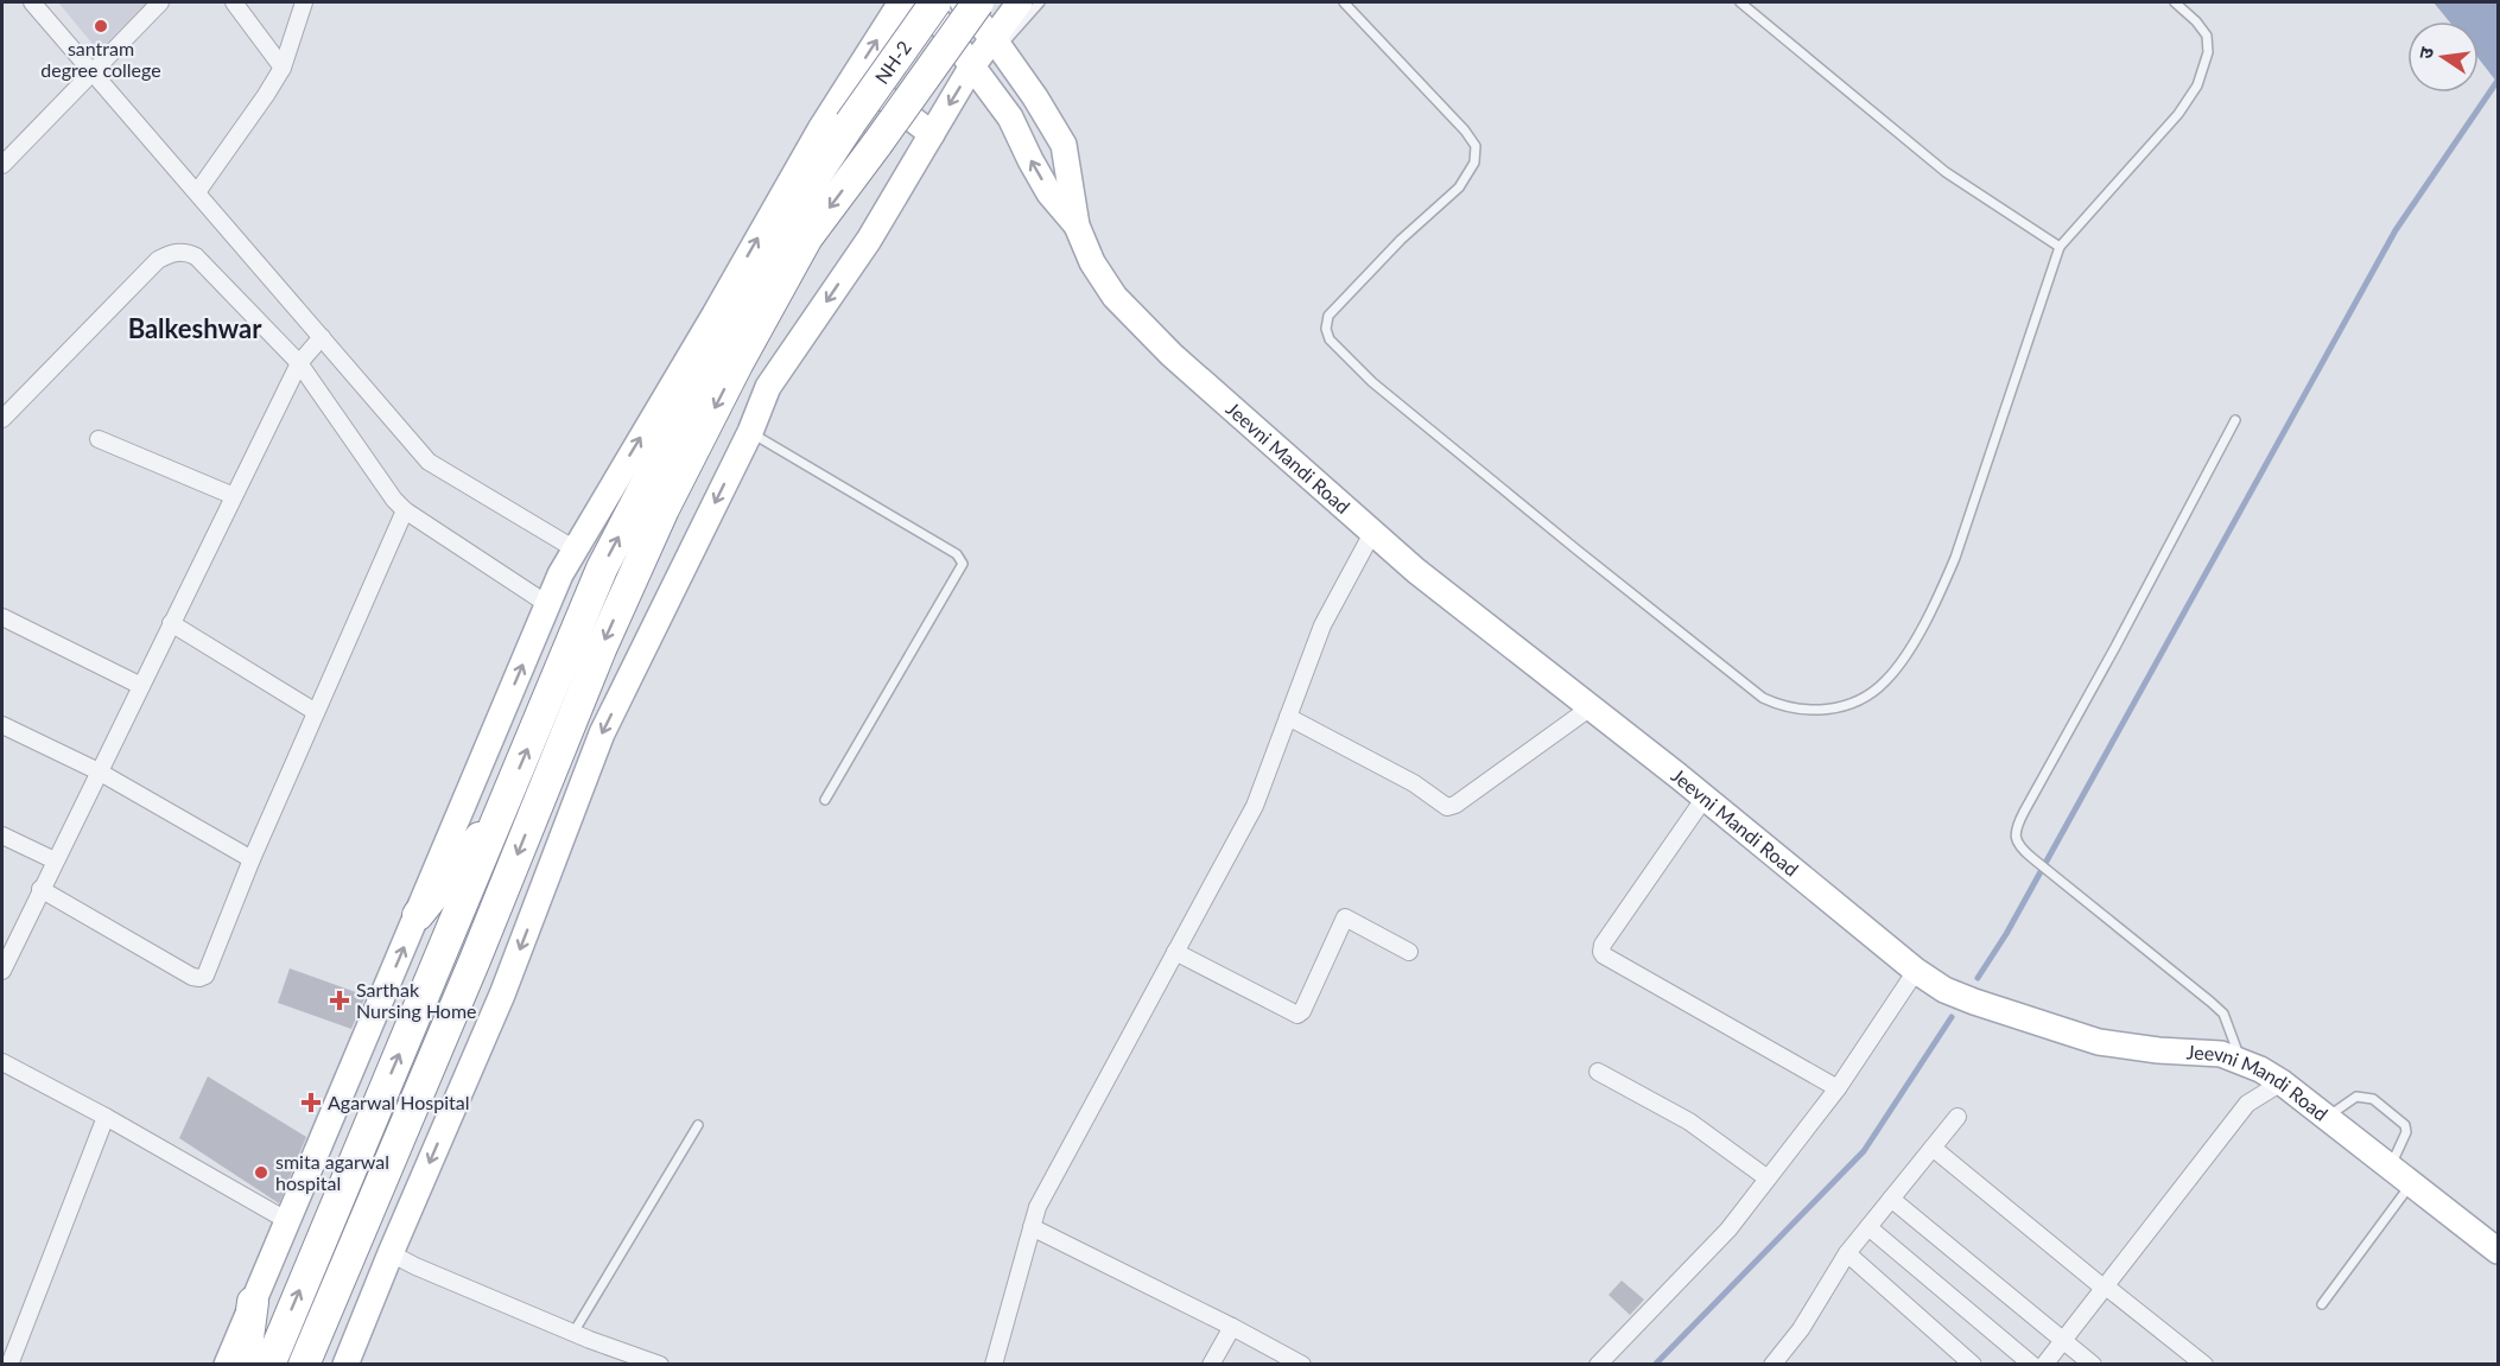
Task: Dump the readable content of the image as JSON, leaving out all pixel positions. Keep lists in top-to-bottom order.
{
  "streets": {
    "highway": ["NH-2"],
    "main road": ["Jeevni Mandi Road"]
  },
  "districts": ["Balkeshwar"],
  "places": {
    "other": ["santram degree college", "smita agarwal hospital"],
    "health": ["Sarthak Nursing Home", "Agarwal Hospital"]
  },
  "north": "left"
}
